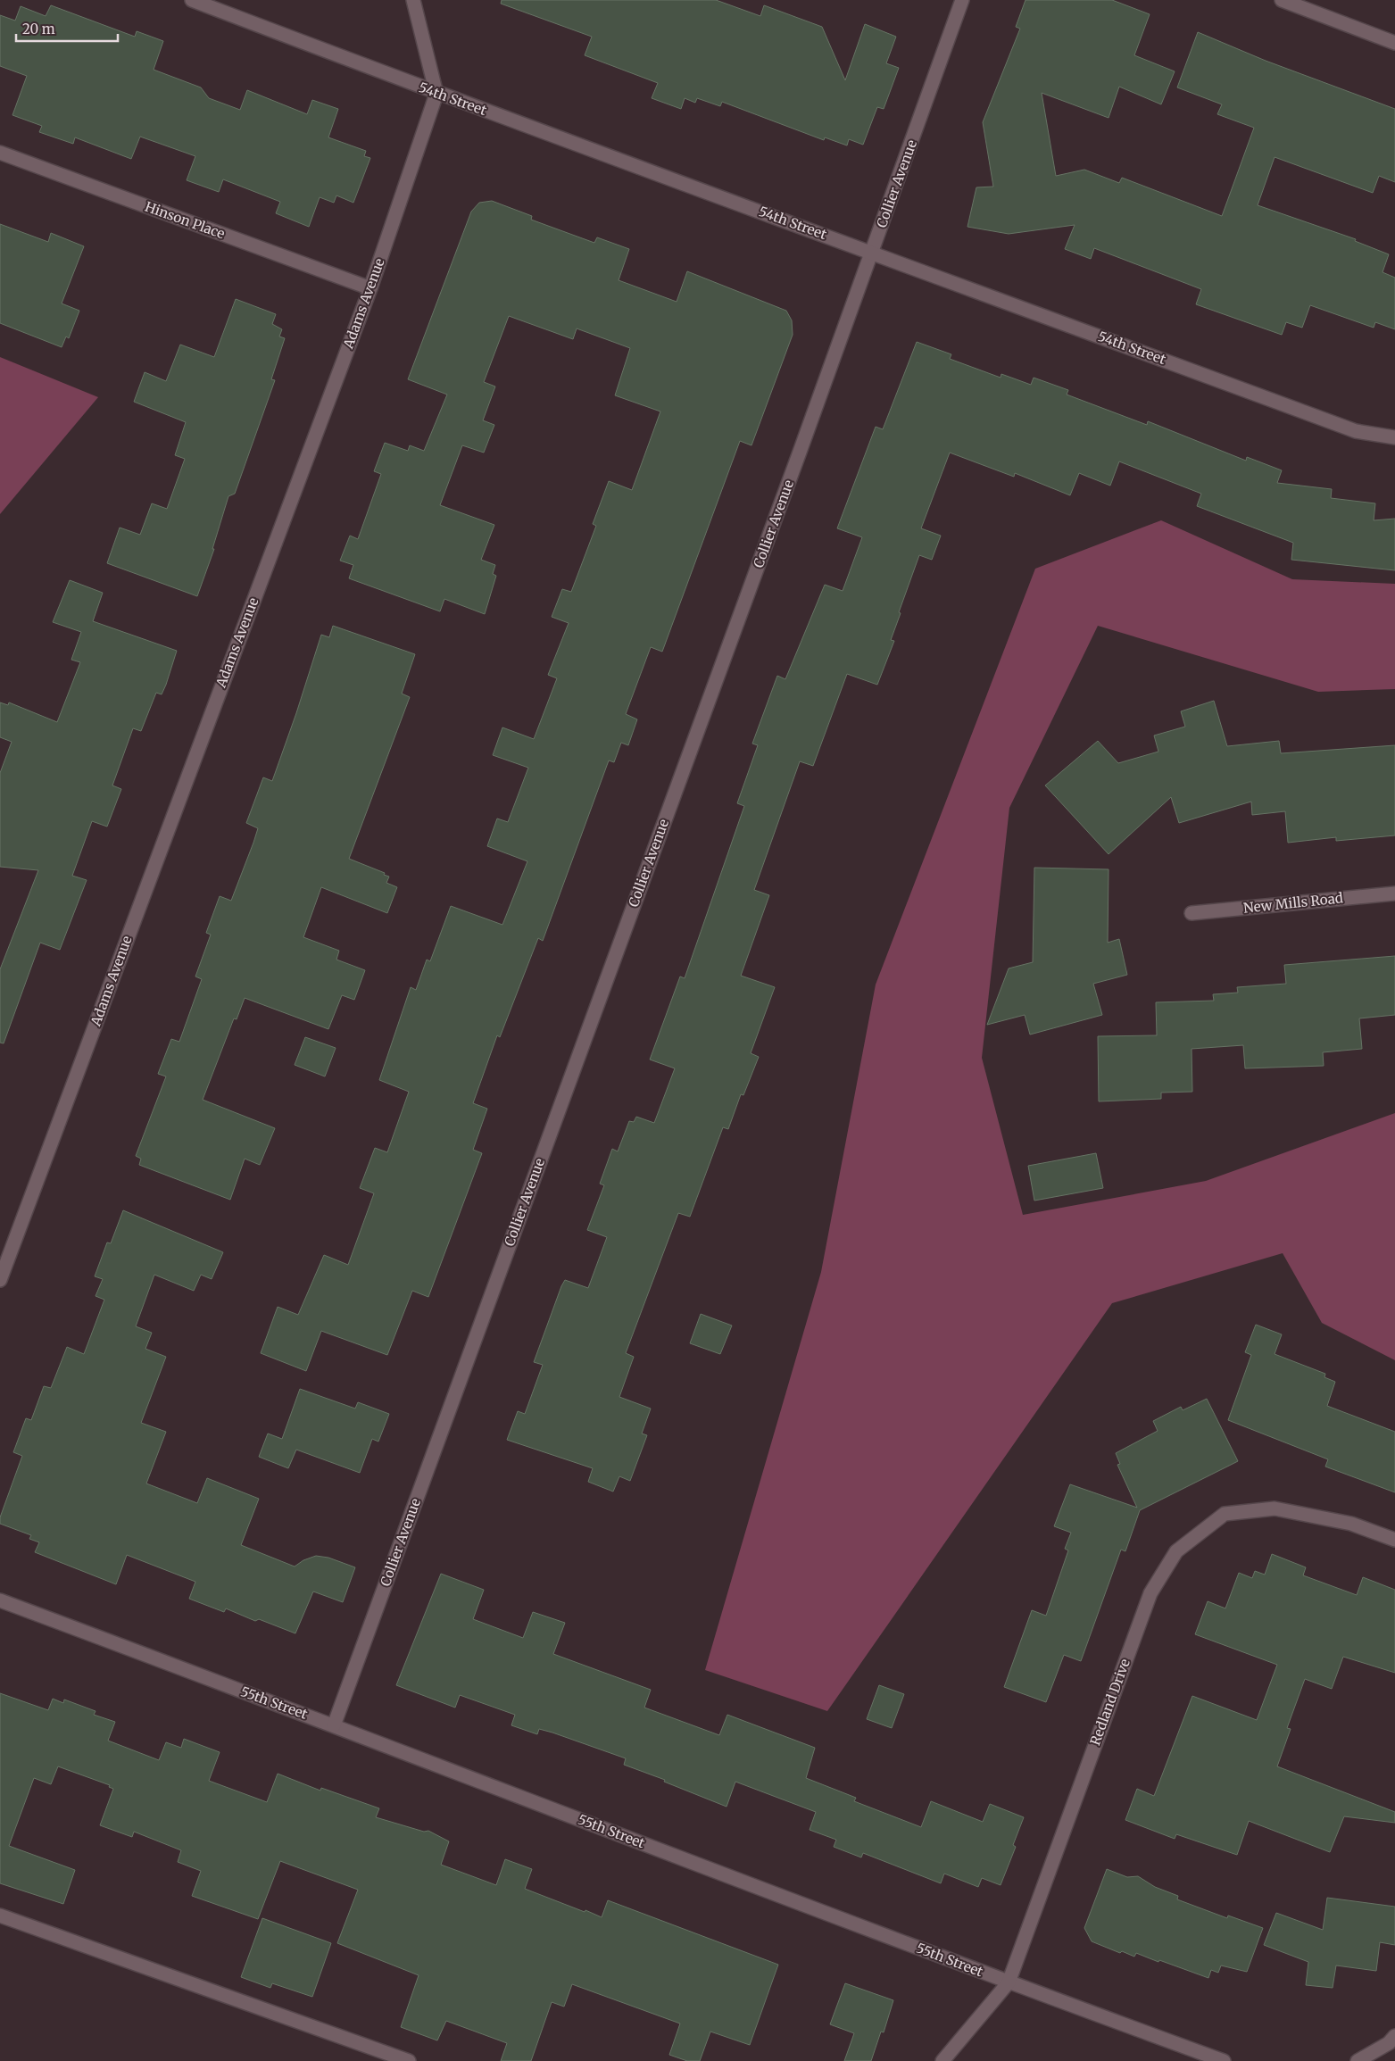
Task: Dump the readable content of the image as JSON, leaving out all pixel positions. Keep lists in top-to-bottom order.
{
  "streets": {
    "street": [
      "54th Street",
      "Collier Avenue",
      "Hinson Place",
      "Adams Avenue",
      "New Mills Road",
      "Redland Drive",
      "55th Street"
    ]
  },
  "crossings": [
    ["54th Street", "Collier Avenue"],
    ["54th Street", "Adams Avenue"],
    ["Collier Avenue", "55th Street"],
    ["Hinson Place", "Adams Avenue"],
    ["Redland Drive", "55th Street"]
  ],
  "scale_bar": "20 m"
}
